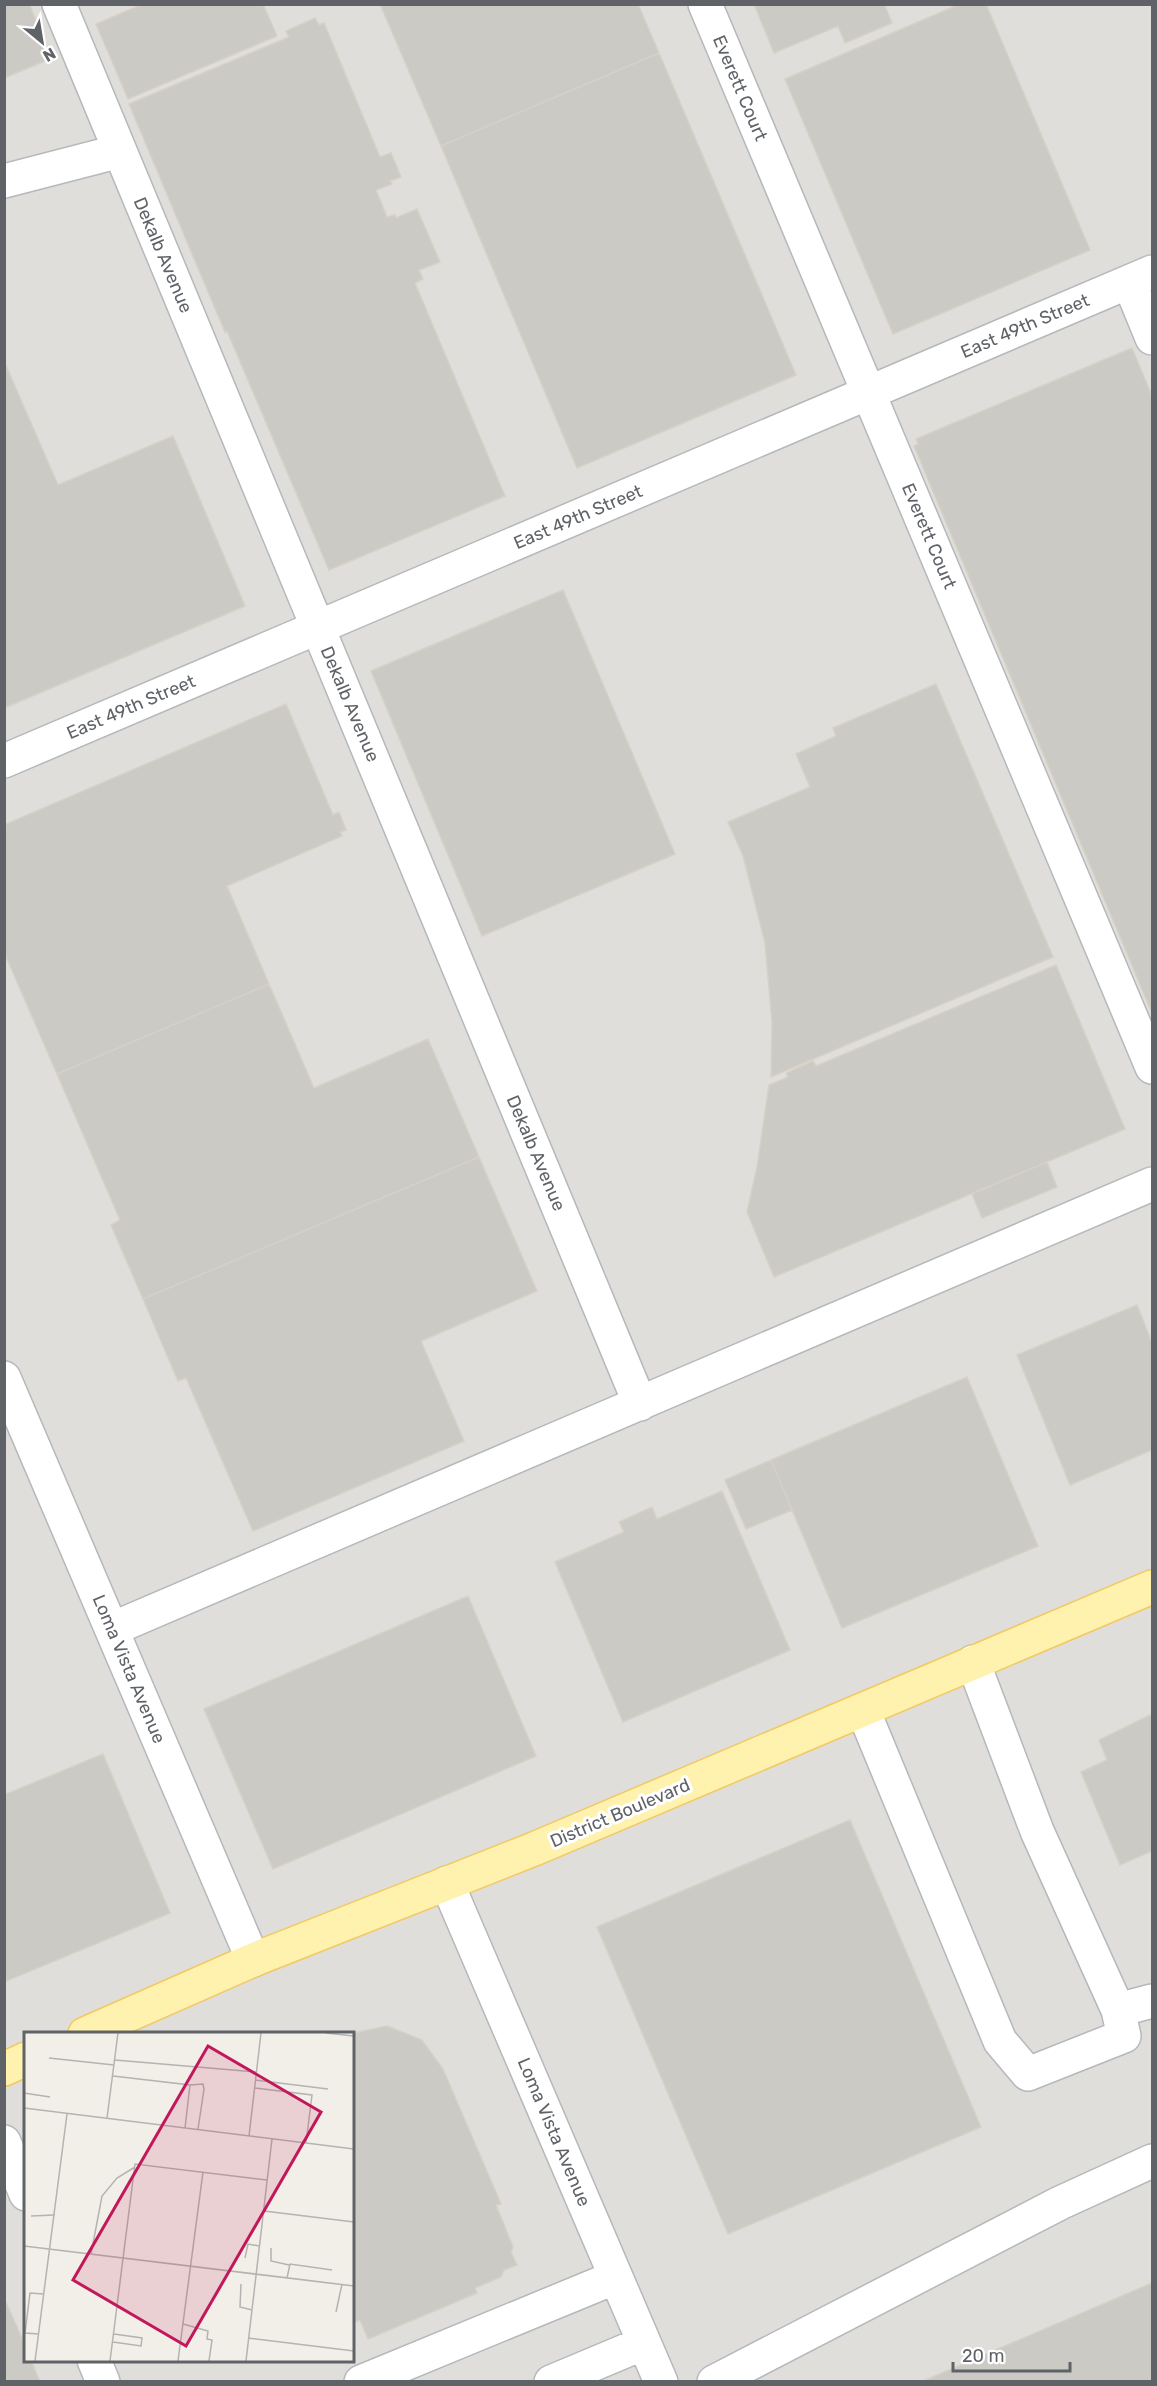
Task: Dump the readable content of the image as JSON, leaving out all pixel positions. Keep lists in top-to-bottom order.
{
  "streets": {
    "main road": ["District Boulevard"],
    "street": [
      "Everett Court",
      "Dekalb Avenue",
      "East 49th Street",
      "Loma Vista Avenue"
    ]
  },
  "crossings": [
    ["Everett Court", "East 49th Street"],
    ["Dekalb Avenue", "East 49th Street"],
    ["Loma Vista Avenue", "District Boulevard"]
  ],
  "scale_bar": "20 m",
  "north": "bottom right"
}
